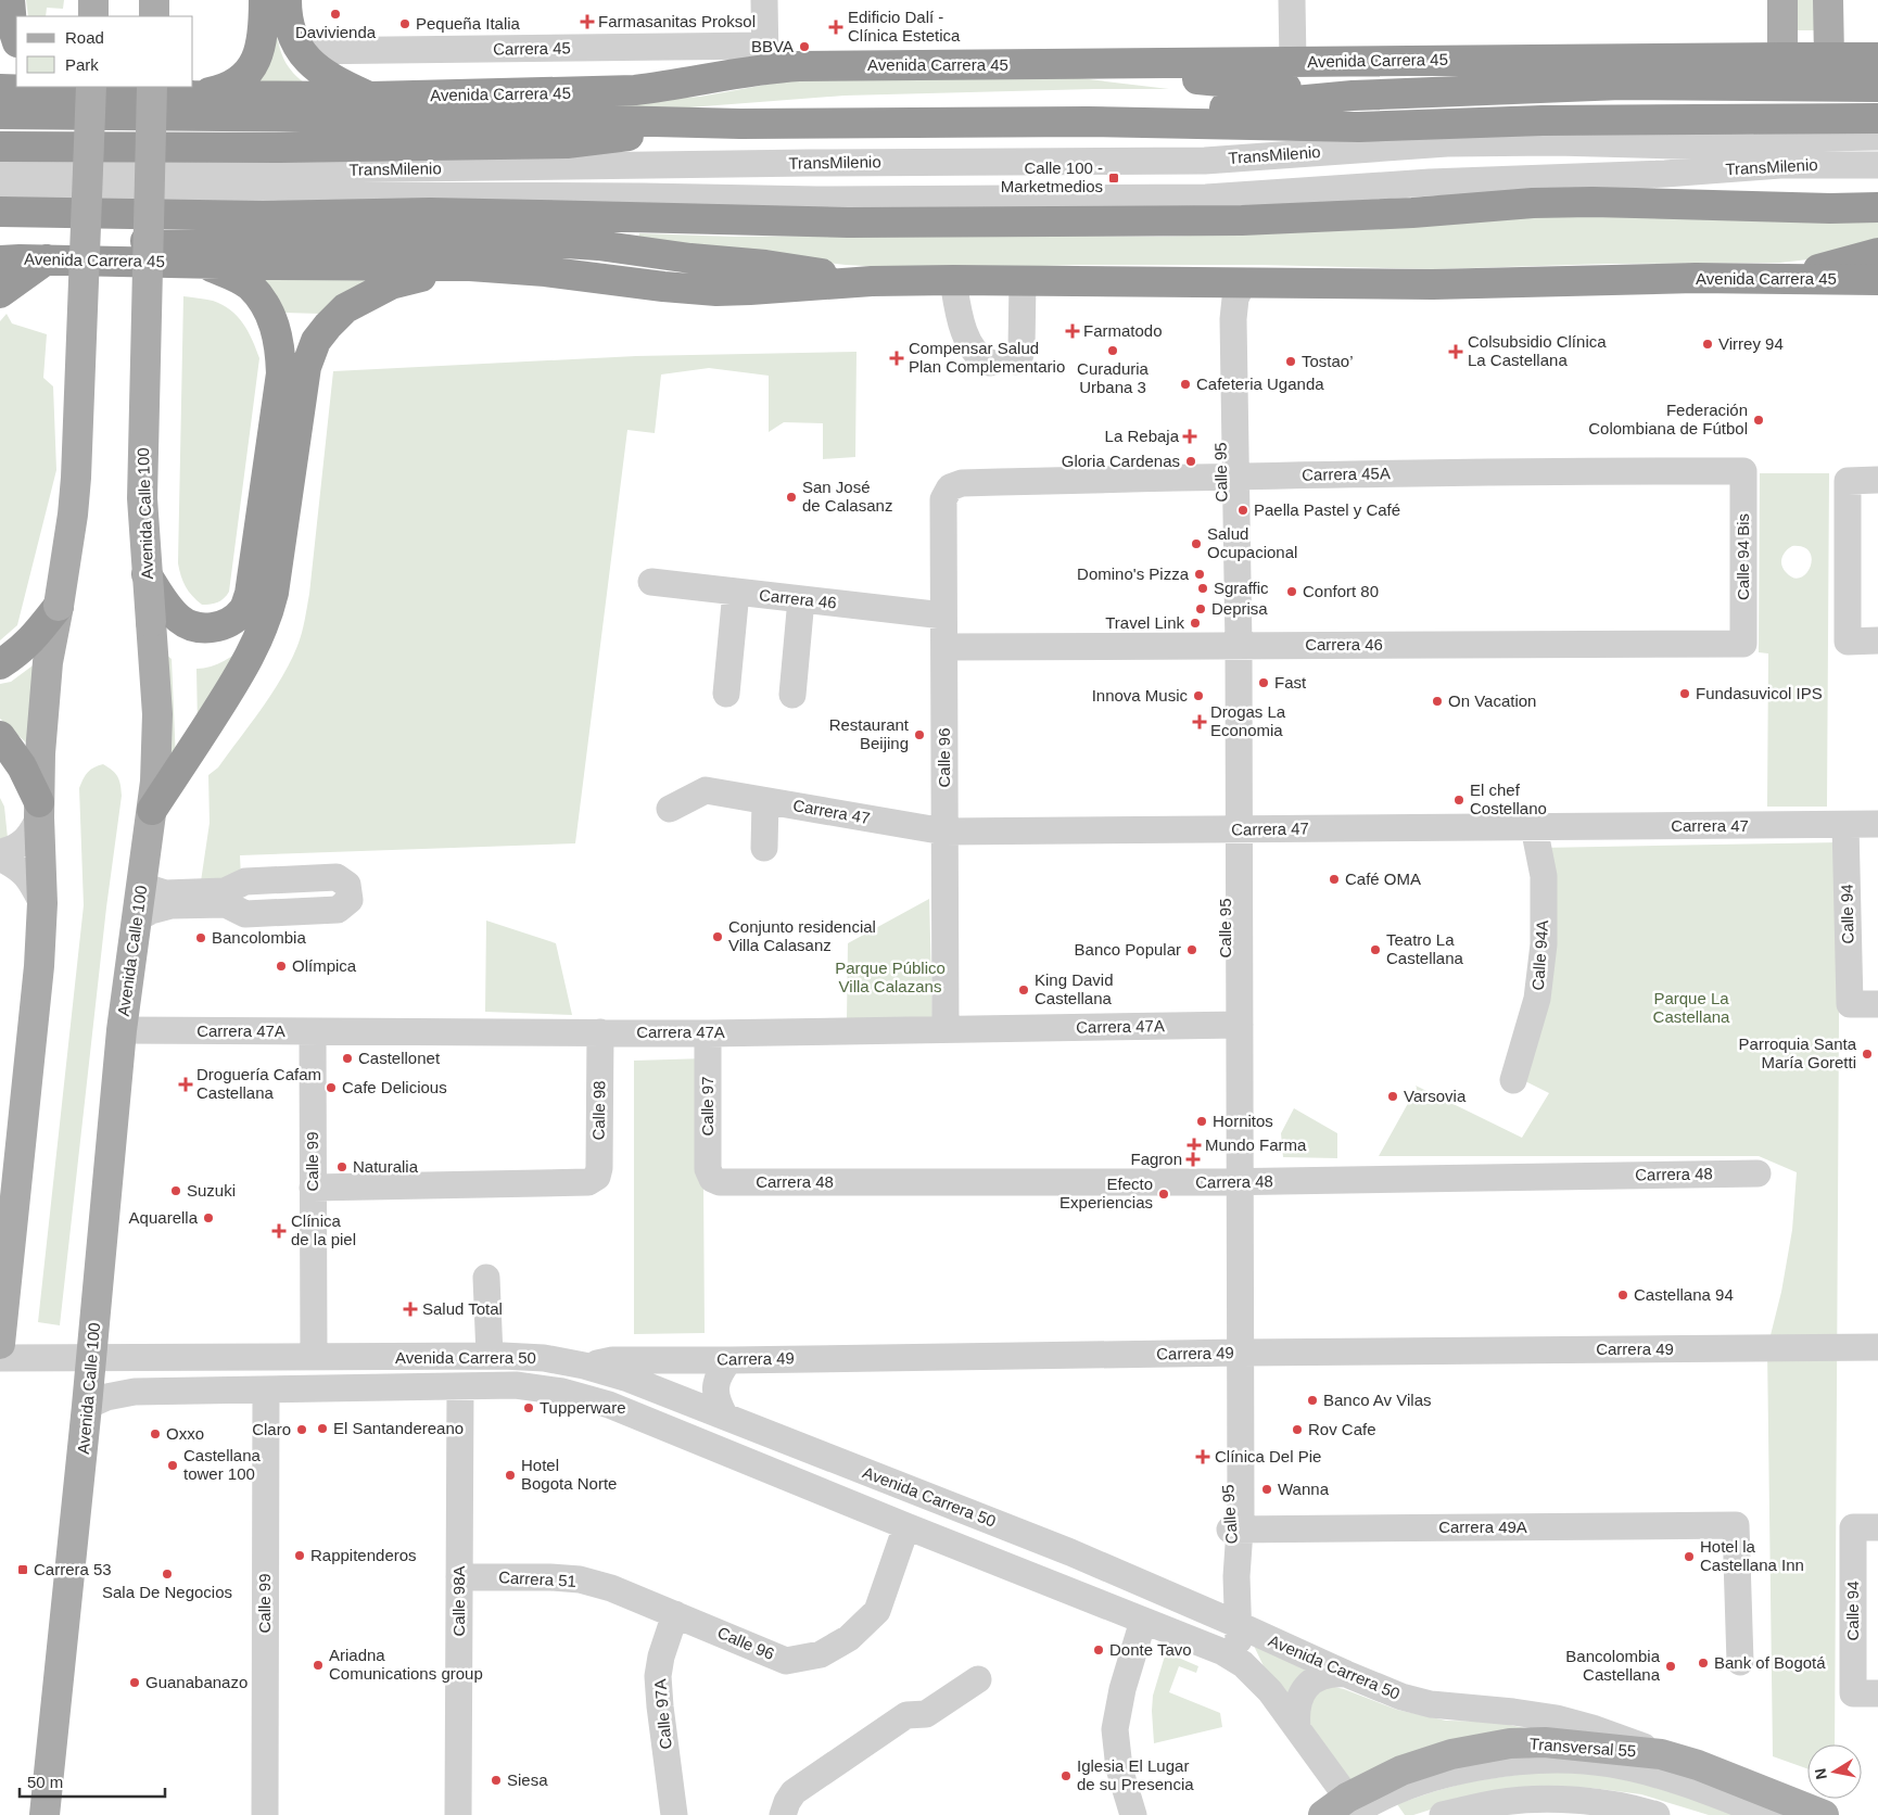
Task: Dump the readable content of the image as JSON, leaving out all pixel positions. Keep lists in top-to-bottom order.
{
  "streets": {
    "highway": ["Avenida Carrera 45"],
    "main road": ["Avenida Calle 100", "Avenida Carrera 50", "Transversal 55"],
    "street": [
      "Carrera 45",
      "TransMilenio",
      "Calle 95",
      "Carrera 45A",
      "Calle 94 Bis",
      "Carrera 46",
      "Calle 96",
      "Carrera 47",
      "Calle 94",
      "Calle 94A",
      "Carrera 47A",
      "Calle 97",
      "Calle 98",
      "Calle 99",
      "Carrera 48",
      "Carrera 49",
      "Carrera 49A",
      "Carrera 51",
      "Calle 98A",
      "Calle 97A"
    ]
  },
  "crossings": [
    ["Carrera 45", "Avenida Carrera 45"],
    ["Avenida Carrera 45", "Calle 95"],
    ["Calle 95", "Carrera 45A"],
    ["Calle 95", "Carrera 46"],
    ["Calle 95", "Carrera 47"],
    ["Calle 95", "Carrera 47A"],
    ["Calle 95", "Carrera 48"],
    ["Calle 95", "Carrera 49"],
    ["Calle 95", "Avenida Carrera 50"],
    ["Calle 95", "Carrera 49A"],
    ["Carrera 45A", "Calle 94 Bis"],
    ["Carrera 45A", "Calle 96"],
    ["Avenida Calle 100", "Carrera 47A"],
    ["Avenida Calle 100", "Avenida Carrera 50"],
    ["Calle 94 Bis", "Carrera 46"],
    ["Carrera 46", "Calle 96"],
    ["Calle 96", "Carrera 47"],
    ["Calle 96", "Carrera 47A"],
    ["Calle 96", "Avenida Carrera 50"],
    ["Calle 96", "Carrera 51"],
    ["Calle 96", "Calle 97A"],
    ["Carrera 47", "Calle 94"],
    ["Carrera 47", "Calle 94A"],
    ["Carrera 47A", "Calle 97"],
    ["Carrera 47A", "Calle 98"],
    ["Carrera 47A", "Calle 99"],
    ["Calle 97", "Carrera 48"],
    ["Calle 98", "Calle 99"],
    ["Calle 99", "Avenida Carrera 50"],
    ["Carrera 49", "Avenida Carrera 50"],
    ["Avenida Carrera 50", "Calle 98A"],
    ["Avenida Carrera 50", "Transversal 55"],
    ["Carrera 51", "Calle 98A"],
    ["Carrera 51", "Calle 97A"]
  ],
  "parks": ["Parque Público Villa Calazans", "Parque La Castellana"],
  "places": {
    "other": [
      "Davivienda",
      "Pequeña Italia",
      "BBVA",
      "Virrey 94",
      "Curaduria Urbana 3",
      "Tostao’",
      "Cafeteria Uganda",
      "Federación Colombiana de Fútbol",
      "Gloria Cardenas",
      "San José de Calasanz",
      "Paella Pastel y Café",
      "Salud Ocupacional",
      "Domino's Pizza",
      "Sgraffic",
      "Confort 80",
      "Deprisa",
      "Travel Link",
      "Fast",
      "Fundasuvicol IPS",
      "Innova Music",
      "On Vacation",
      "Restaurant Beijing",
      "El chef Costellano",
      "Café OMA",
      "Conjunto residencial Villa Calasanz",
      "Bancolombia",
      "Banco Popular",
      "Teatro La Castellana",
      "Olímpica",
      "King David Castellana",
      "Parroquia Santa María Goretti",
      "Castellonet",
      "Cafe Delicious",
      "Varsovia",
      "Hornitos",
      "Naturalia",
      "Suzuki",
      "Efecto Experiencias",
      "Aquarella",
      "Castellana 94",
      "Banco Av Vilas",
      "Tupperware",
      "El Santandereano",
      "Claro",
      "Rov Cafe",
      "Oxxo",
      "Castellana tower 100",
      "Hotel Bogota Norte",
      "Wanna",
      "Rappitenderos",
      "Hotel la Castellana Inn",
      "Sala De Negocios",
      "Donte Tavo",
      "Bank of Bogotá",
      "Ariadna Comunications group",
      "Bancolombia Castellana",
      "Guanabanazo",
      "Iglesia El Lugar de su Presencia",
      "Siesa"
    ],
    "health": [
      "Farmasanitas Proksol",
      "Edificio Dalí - Clínica Estetica",
      "Farmatodo",
      "Colsubsidio Clínica La Castellana",
      "Compensar Salud Plan Complementario",
      "La Rebaja",
      "Drogas La Economia",
      "Droguería Cafam Castellana",
      "Mundo Farma",
      "Fagron",
      "Clínica de la piel",
      "Salud Total",
      "Clínica Del Pie"
    ],
    "transit": ["Calle 100 - Marketmedios", "Carrera 53"]
  },
  "legend": ["Road", "Park"],
  "scale_bar": "50 m",
  "north": "left"
}
